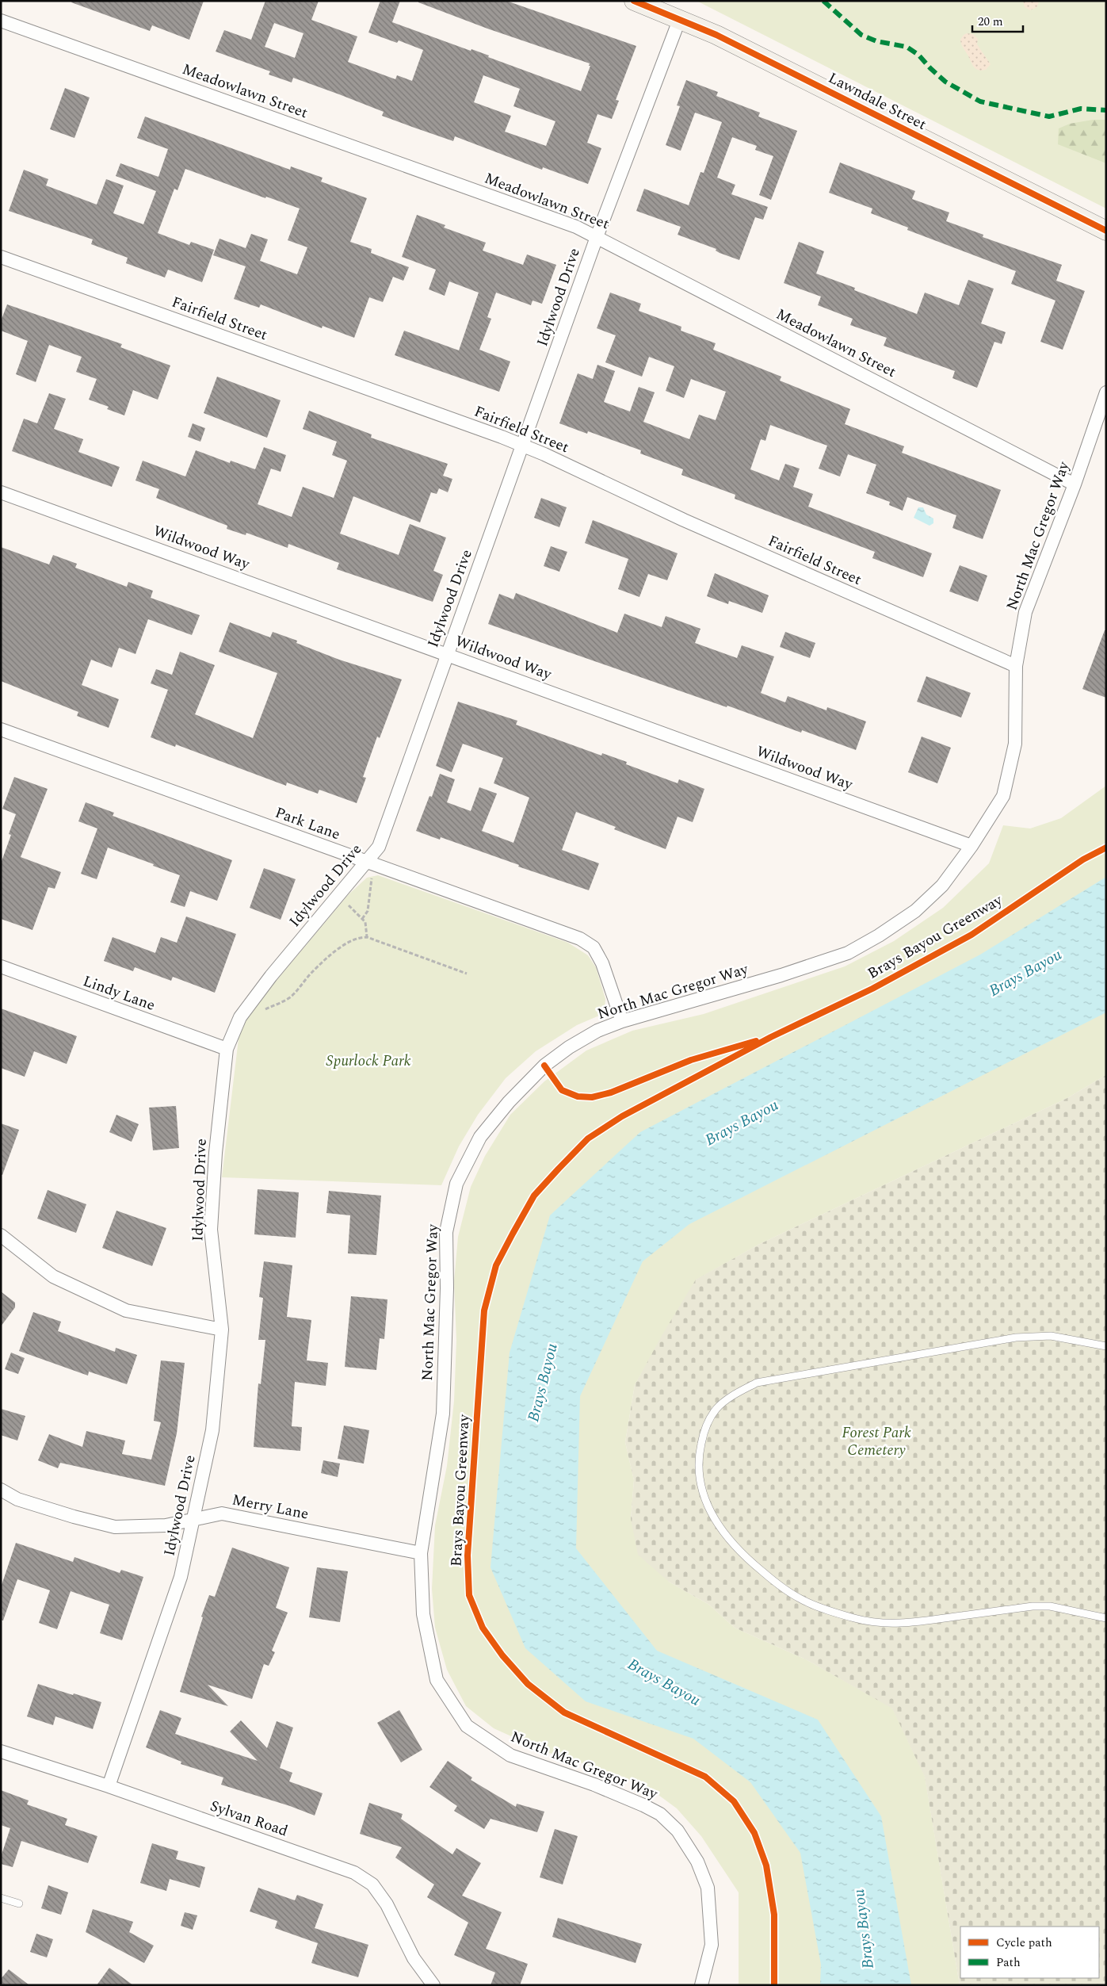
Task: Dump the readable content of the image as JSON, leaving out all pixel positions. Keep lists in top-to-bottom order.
{
  "streets": {
    "main road": ["Lawndale Street"],
    "street": [
      "Meadowlawn Street",
      "Idylwood Drive",
      "Fairfield Street",
      "North Mac Gregor Way",
      "Wildwood Way",
      "Park Lane",
      "Lindy Lane",
      "Merry Lane",
      "Sylvan Road"
    ],
    "cycle path": ["Brays Bayou Greenway"]
  },
  "crossings": [
    ["Meadowlawn Street", "Idylwood Drive"],
    ["Meadowlawn Street", "North Mac Gregor Way"],
    ["Lawndale Street", "Idylwood Drive"],
    ["Idylwood Drive", "Fairfield Street"],
    ["Idylwood Drive", "Wildwood Way"],
    ["Idylwood Drive", "Park Lane"],
    ["Idylwood Drive", "Lindy Lane"],
    ["Idylwood Drive", "Merry Lane"],
    ["Idylwood Drive", "Sylvan Road"],
    ["Fairfield Street", "North Mac Gregor Way"],
    ["North Mac Gregor Way", "Wildwood Way"],
    ["North Mac Gregor Way", "Park Lane"],
    ["North Mac Gregor Way", "Merry Lane"]
  ],
  "water": ["Brays Bayou"],
  "parks": ["Spurlock Park", "Forest Park Cemetery"],
  "legend": ["Cycle path", "Path"],
  "scale_bar": "20 m"
}
